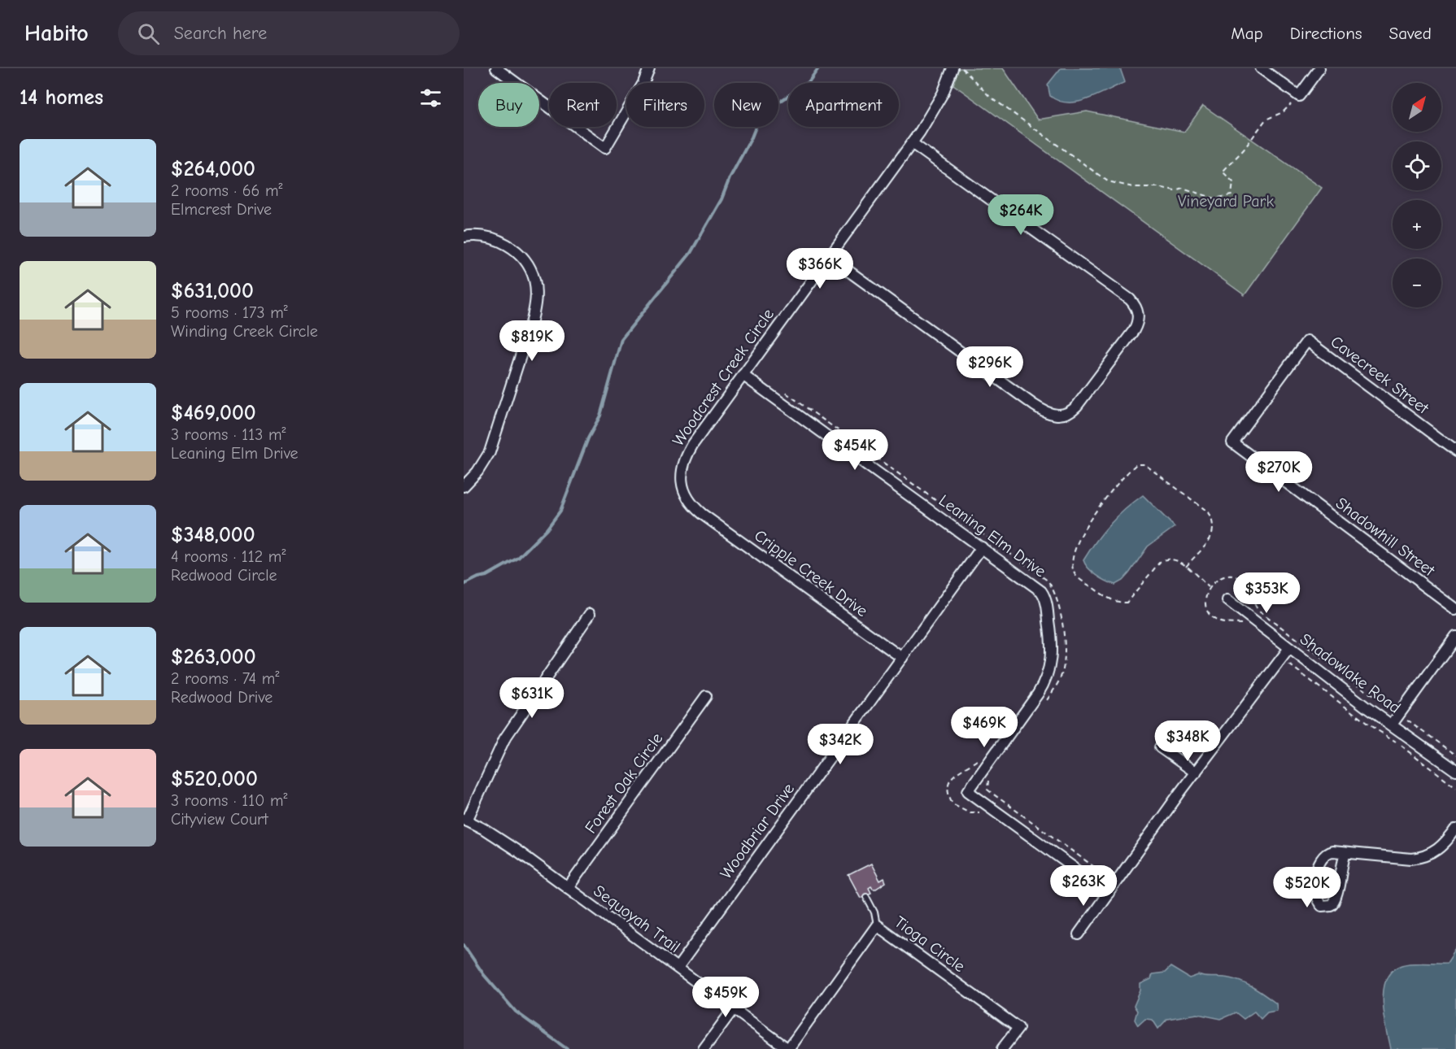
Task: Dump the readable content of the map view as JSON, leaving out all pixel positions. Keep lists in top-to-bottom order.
{
  "streets": {
    "street": [
      "Cavecreek Street",
      "Woodcrest Creek Circle",
      "Leaning Elm Drive",
      "Shadowhill Street",
      "Cripple Creek Drive",
      "Shadowlake Road",
      "Forest Oak Circle",
      "Woodbriar Drive",
      "Sequoyah Trail",
      "Tioga Circle"
    ]
  },
  "crossings": [
    ["Cavecreek Street", "Shadowhill Street"],
    ["Woodcrest Creek Circle", "Leaning Elm Drive"],
    ["Woodcrest Creek Circle", "Cripple Creek Drive"],
    ["Leaning Elm Drive", "Woodbriar Drive"],
    ["Cripple Creek Drive", "Woodbriar Drive"],
    ["Forest Oak Circle", "Sequoyah Trail"],
    ["Woodbriar Drive", "Sequoyah Trail"],
    ["Sequoyah Trail", "Tioga Circle"]
  ],
  "parks": ["Vineyard Park"],
  "north": "top right",
  "page": {
    "header": "Habito",
    "search": "Search here",
    "nav": ["Map", "Directions", "Saved"],
    "heading": "14 homes",
    "map_buttons": ["+", "−"],
    "chip": [
      "Buy",
      "Rent",
      "Filters",
      "New",
      "Apartment"
    ],
    "list": [
      {
        "name": "$264,000",
        "note": "2 rooms · 66 m² · Elmcrest Drive"
      },
      {
        "name": "$631,000",
        "note": "5 rooms · 173 m² · Winding Creek Circle"
      },
      {
        "name": "$469,000",
        "note": "3 rooms · 113 m² · Leaning Elm Drive"
      },
      {
        "name": "$348,000",
        "note": "4 rooms · 112 m² · Redwood Circle"
      },
      {
        "name": "$263,000",
        "note": "2 rooms · 74 m² · Redwood Drive"
      },
      {
        "name": "$520,000",
        "note": "3 rooms · 110 m² · Cityview Court"
      }
    ],
    "price": [
      "$264K",
      "$366K",
      "$819K",
      "$296K",
      "$454K",
      "$270K",
      "$353K",
      "$631K",
      "$469K",
      "$348K",
      "$342K",
      "$263K",
      "$520K",
      "$459K"
    ]
  }
}
